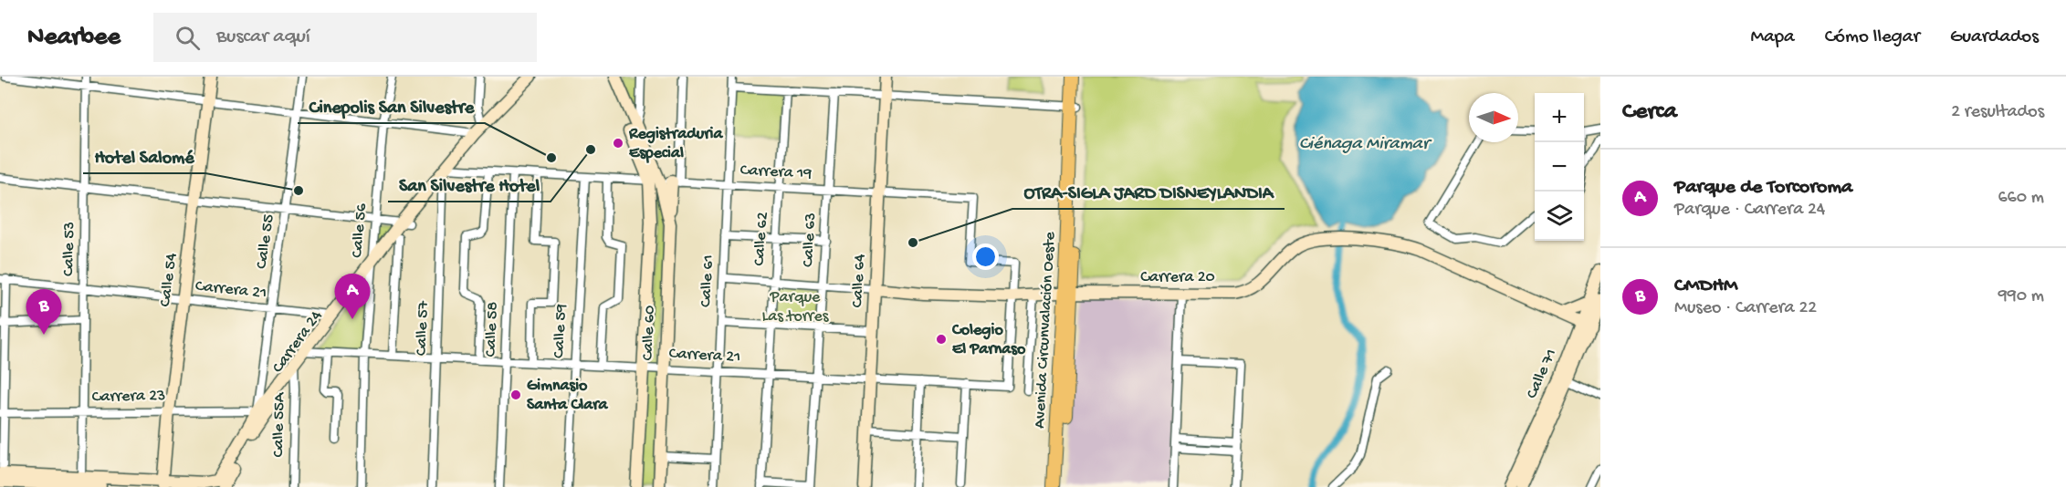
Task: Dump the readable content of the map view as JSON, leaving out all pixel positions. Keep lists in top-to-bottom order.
{
  "streets": {
    "main road": ["Avenida Circunvalación Oeste"],
    "street": [
      "Carrera 19",
      "Calle 56",
      "Calle 62",
      "Calle 63",
      "Calle 55",
      "Calle 53",
      "Carrera 20",
      "Calle 54",
      "Calle 61",
      "Calle 64",
      "Carrera 21",
      "Calle 57",
      "Calle 58",
      "Calle 59",
      "Calle 60",
      "Carrera 24",
      "Calle 71",
      "Carrera 23",
      "Calle 55A"
    ]
  },
  "crossings": [
    ["Carrera 19", "Calle 62"],
    ["Carrera 19", "Calle 63"],
    ["Carrera 19", "Carrera 20"],
    ["Carrera 19", "Calle 61"],
    ["Carrera 19", "Calle 64"],
    ["Carrera 19", "Carrera 21"],
    ["Carrera 19", "Calle 57"],
    ["Carrera 19", "Calle 58"],
    ["Carrera 19", "Calle 59"],
    ["Carrera 19", "Calle 60"],
    ["Carrera 19", "Carrera 24"],
    ["Calle 56", "Carrera 21"],
    ["Calle 56", "Carrera 24"],
    ["Calle 62", "Carrera 20"],
    ["Calle 62", "Carrera 21"],
    ["Calle 63", "Carrera 20"],
    ["Calle 63", "Carrera 21"],
    ["Calle 55", "Carrera 21"],
    ["Calle 55", "Carrera 24"],
    ["Calle 55", "Carrera 23"],
    ["Calle 53", "Carrera 21"],
    ["Calle 53", "Carrera 23"],
    ["Carrera 20", "Calle 64"],
    ["Carrera 20", "Carrera 21"],
    ["Carrera 20", "Avenida Circunvalación Oeste"],
    ["Carrera 20", "Calle 71"],
    ["Calle 54", "Carrera 21"],
    ["Calle 54", "Carrera 23"],
    ["Calle 61", "Carrera 21"],
    ["Calle 64", "Carrera 21"],
    ["Carrera 21", "Calle 57"],
    ["Carrera 21", "Calle 58"],
    ["Carrera 21", "Calle 59"],
    ["Carrera 21", "Calle 60"],
    ["Carrera 21", "Carrera 24"],
    ["Calle 57", "Carrera 24"],
    ["Carrera 24", "Carrera 23"],
    ["Carrera 24", "Calle 55A"]
  ],
  "water": ["Ciénaga Miramar"],
  "parks": ["Parque Las torres"],
  "places": [
    "Registraduria Especial",
    "San Silvestre Hotel",
    "Cinepolis San Silvestre",
    "Hotel Salomé",
    "OTRA-SIGLA JARD DISNEYLANDIA",
    "Colegio El Parnaso",
    "Gimnasio Santa Clara"
  ],
  "north": "right",
  "page": {
    "header": "Nearbee",
    "search": "Buscar aquí",
    "nav": ["Mapa", "Cómo llegar", "Guardados"],
    "heading": ["Cerca", "2 resultados"],
    "map_buttons": ["+", "−"],
    "list": [
      {
        "mark": "A",
        "name": "Parque de Torcoroma",
        "note": "Parque · Carrera 24",
        "value": "660 m"
      },
      {
        "mark": "B",
        "name": "CMDHM",
        "note": "Museo · Carrera 22",
        "value": "990 m"
      }
    ],
    "pins": ["A", "B"]
  }
}
